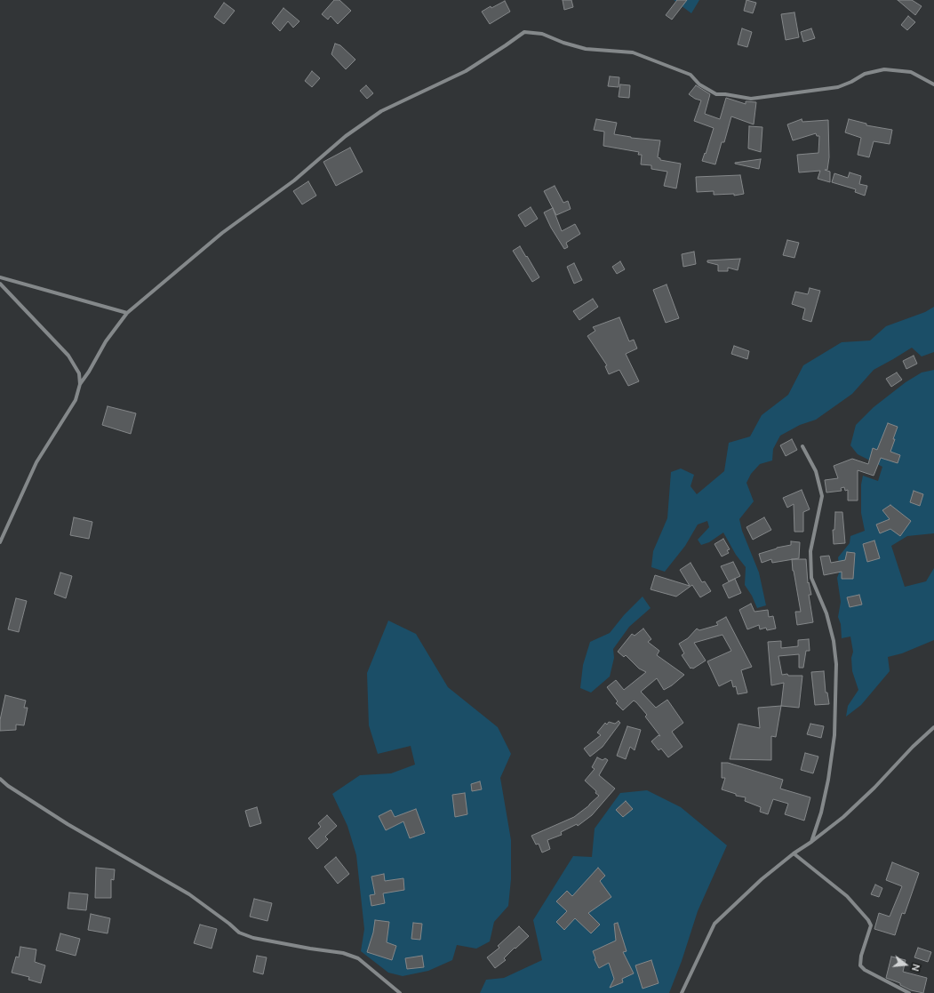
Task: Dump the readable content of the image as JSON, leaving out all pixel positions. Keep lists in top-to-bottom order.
{
  "north": "right"
}
